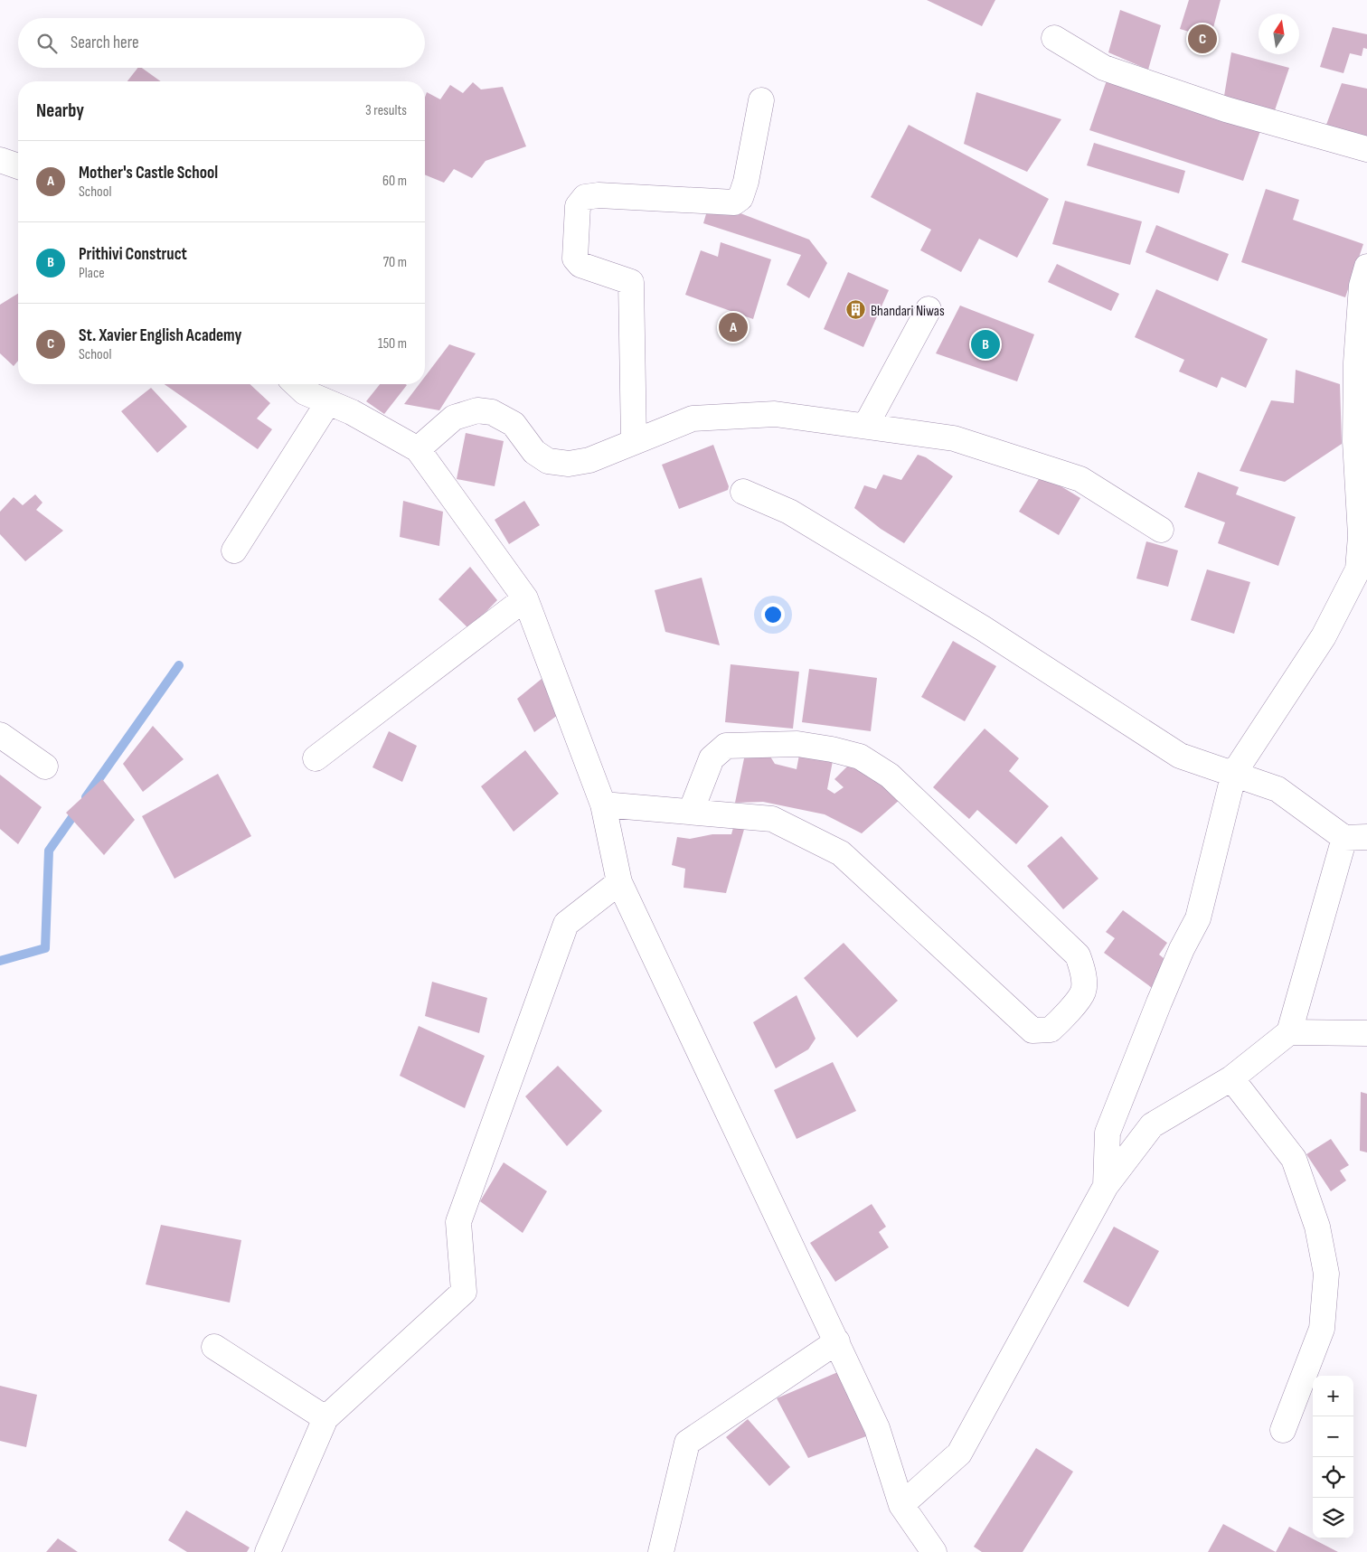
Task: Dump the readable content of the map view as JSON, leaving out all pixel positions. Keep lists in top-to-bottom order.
{
  "places": {
    "building": ["Bhandari Niwas"]
  },
  "north": "top",
  "page": {
    "search": "Search here",
    "pins": ["C", "A", "B"],
    "heading": ["Nearby", "3 results"],
    "list": [
      {
        "mark": "A",
        "name": "Mother's Castle School",
        "note": "School",
        "value": "60 m"
      },
      {
        "mark": "B",
        "name": "Prithivi Construct",
        "note": "Place",
        "value": "70 m"
      },
      {
        "mark": "C",
        "name": "St. Xavier English Academy",
        "note": "School",
        "value": "150 m"
      }
    ],
    "map_buttons": ["+", "−"]
  }
}
